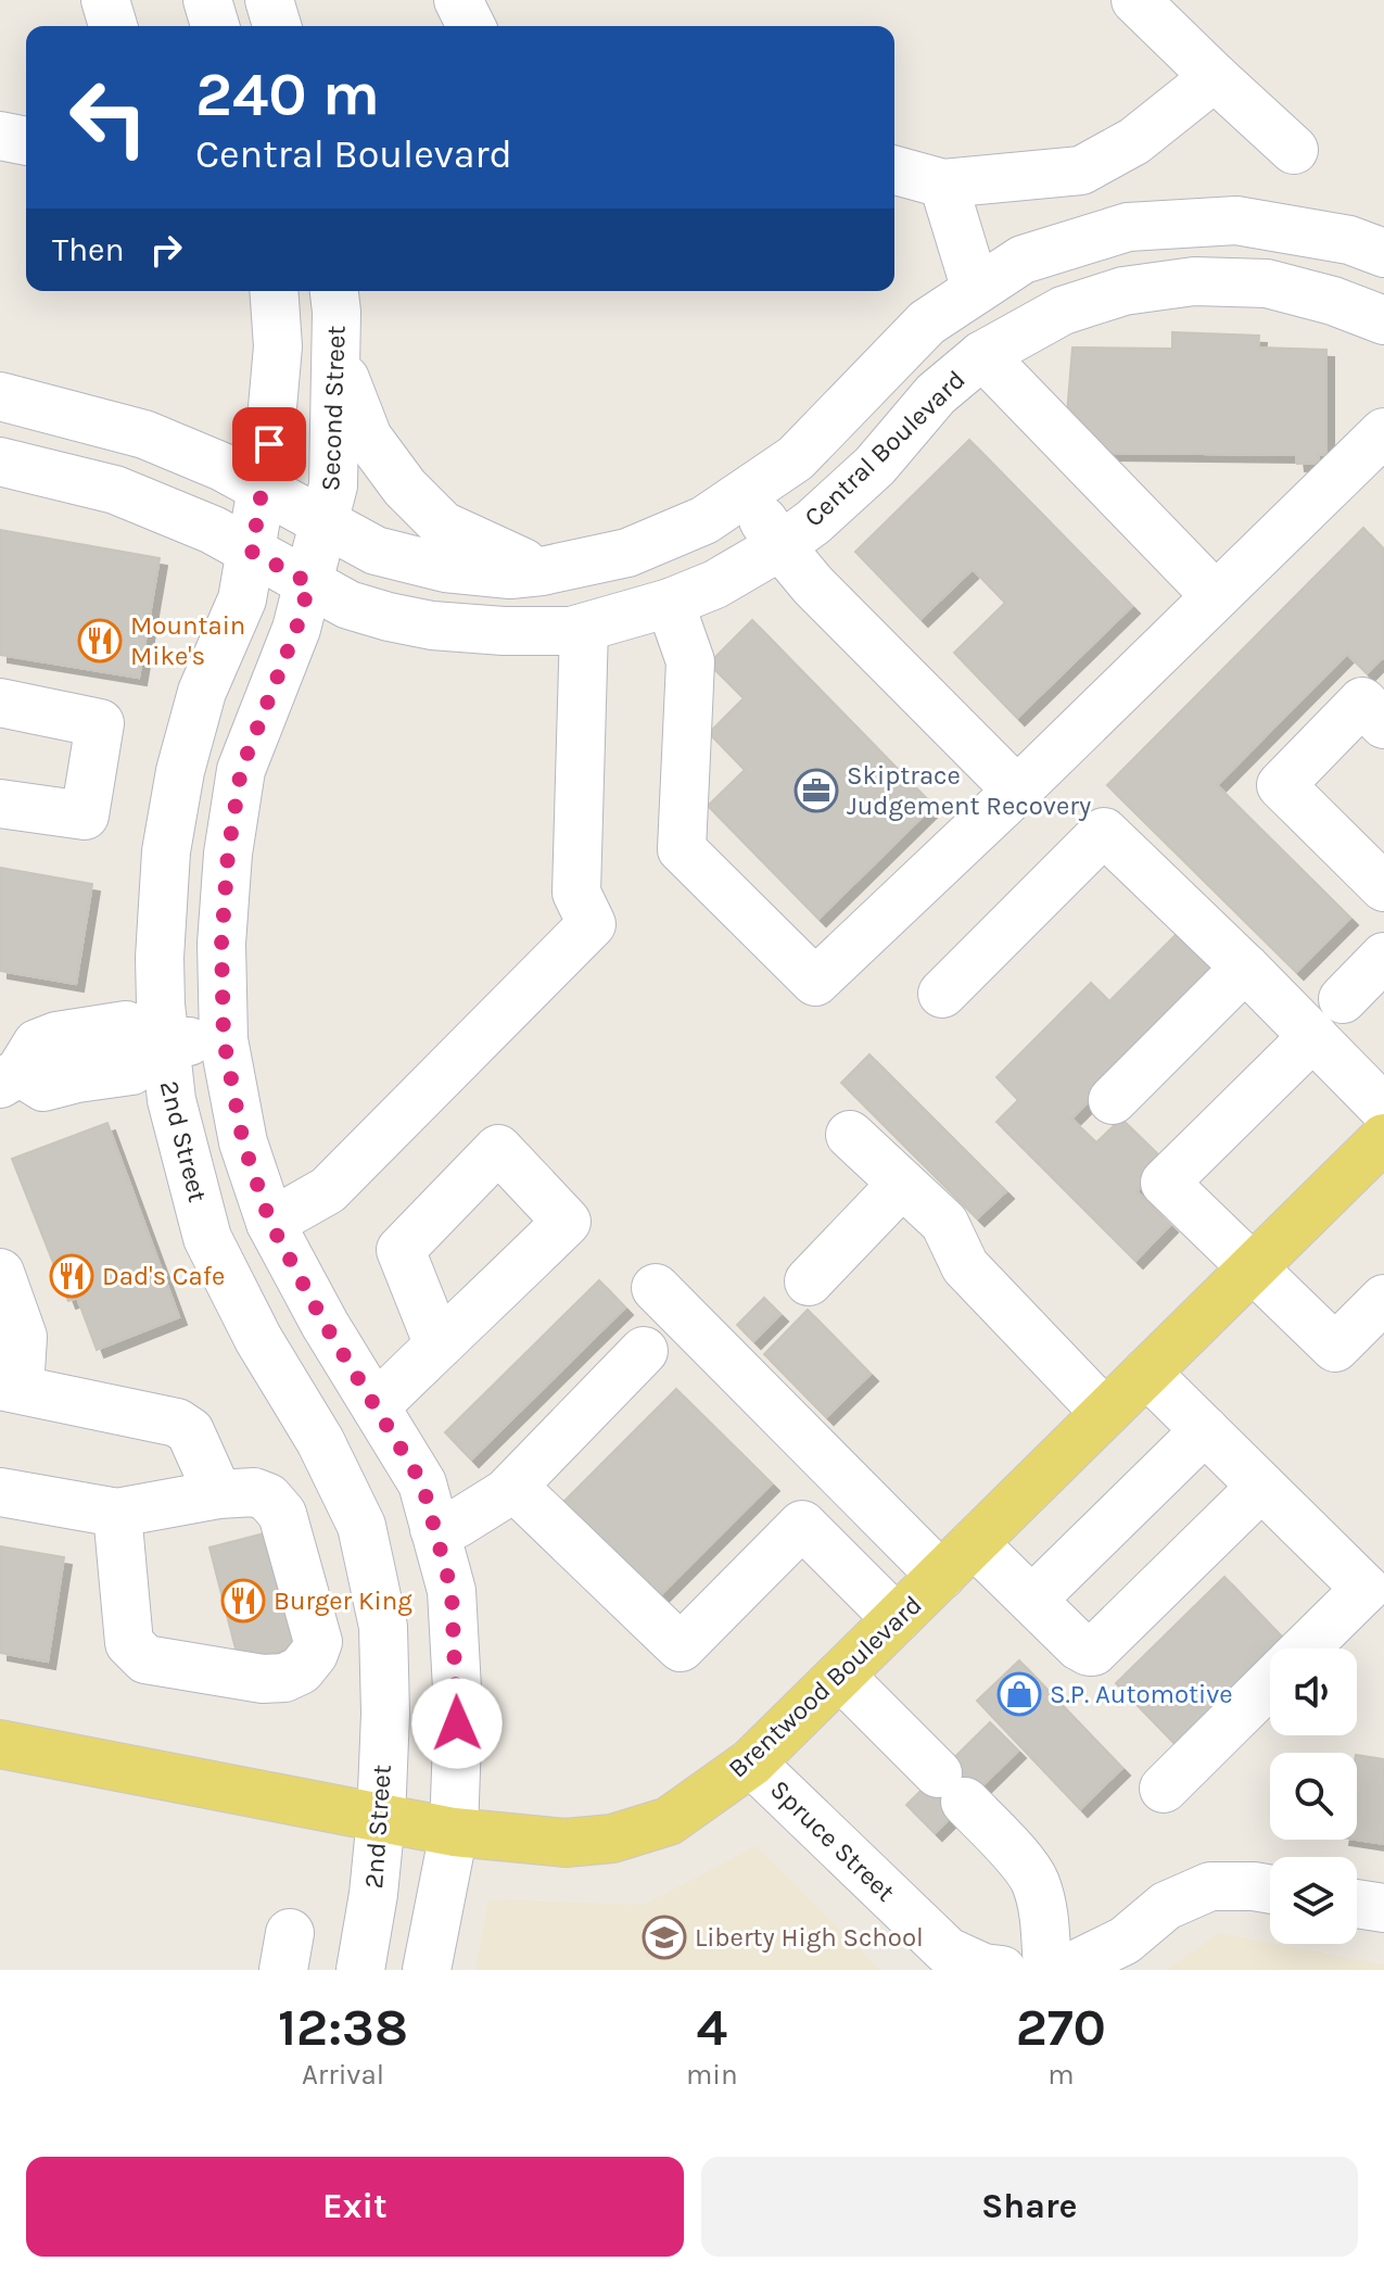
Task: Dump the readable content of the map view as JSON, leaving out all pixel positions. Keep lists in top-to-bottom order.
{
  "streets": {
    "main road": ["Brentwood Boulevard"],
    "street": [
      "Second Street",
      "Central Boulevard",
      "2nd Street",
      "Spruce Street"
    ]
  },
  "crossings": [
    ["Second Street", "Central Boulevard"],
    ["Central Boulevard", "2nd Street"],
    ["2nd Street", "Brentwood Boulevard"],
    ["Brentwood Boulevard", "Spruce Street"]
  ],
  "places": {
    "restaurant": ["Mountain Mike's", "Dad's Cafe", "Burger King"],
    "office": ["Skiptrace Judgement Recovery"],
    "shop": ["S.P. Automotive"],
    "school or university": ["Liberty High School"]
  },
  "page": {
    "turn": ["240 m", "Central Boulevard"],
    "then": "Then",
    "eta": [
      "12:38",
      "Arrival",
      "4",
      "min",
      "270",
      "m"
    ],
    "buttons": ["Exit", "Share"]
  }
}
